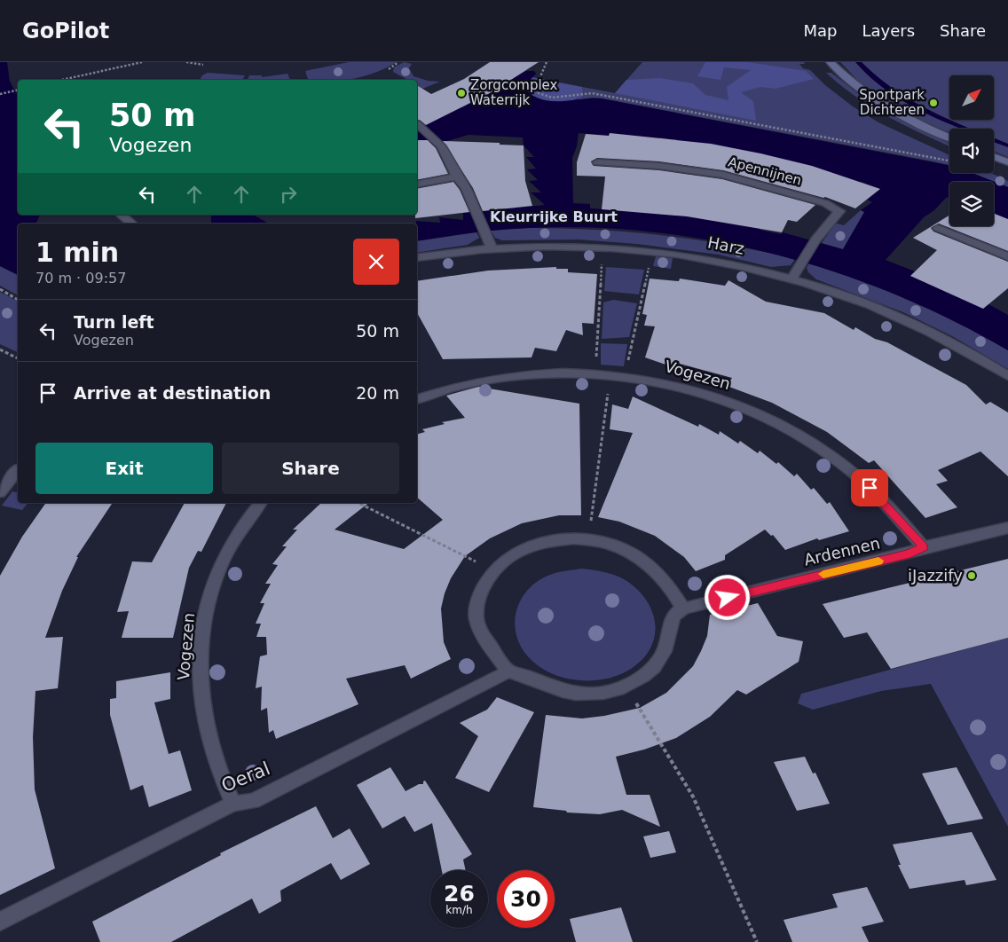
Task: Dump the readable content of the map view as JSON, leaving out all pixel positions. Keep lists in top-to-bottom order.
{
  "streets": {
    "street": [
      "Apennijnen",
      "Harz",
      "Vogezen",
      "Ardennen",
      "Oeral"
    ]
  },
  "crossings": [
    ["Apennijnen", "Harz"],
    ["Vogezen", "Ardennen"],
    ["Vogezen", "Oeral"]
  ],
  "districts": ["Kleurrijke Buurt"],
  "places": ["Zorgcomplex Waterrijk", "Sportpark Dichteren", "iJazzify"],
  "north": "top right",
  "page": {
    "header": "GoPilot",
    "nav": ["Map", "Layers", "Share"],
    "turn": ["50 m", "Vogezen"],
    "heading": ["1 min", "70 m · 09:57"],
    "list": [
      {
        "name": "Turn left",
        "note": "Vogezen",
        "value": "50 m"
      },
      {
        "name": "Arrive at destination",
        "value": "20 m"
      }
    ],
    "buttons": ["Exit", "Share"],
    "speed": "26 km/h",
    "limit": "30"
  }
}
